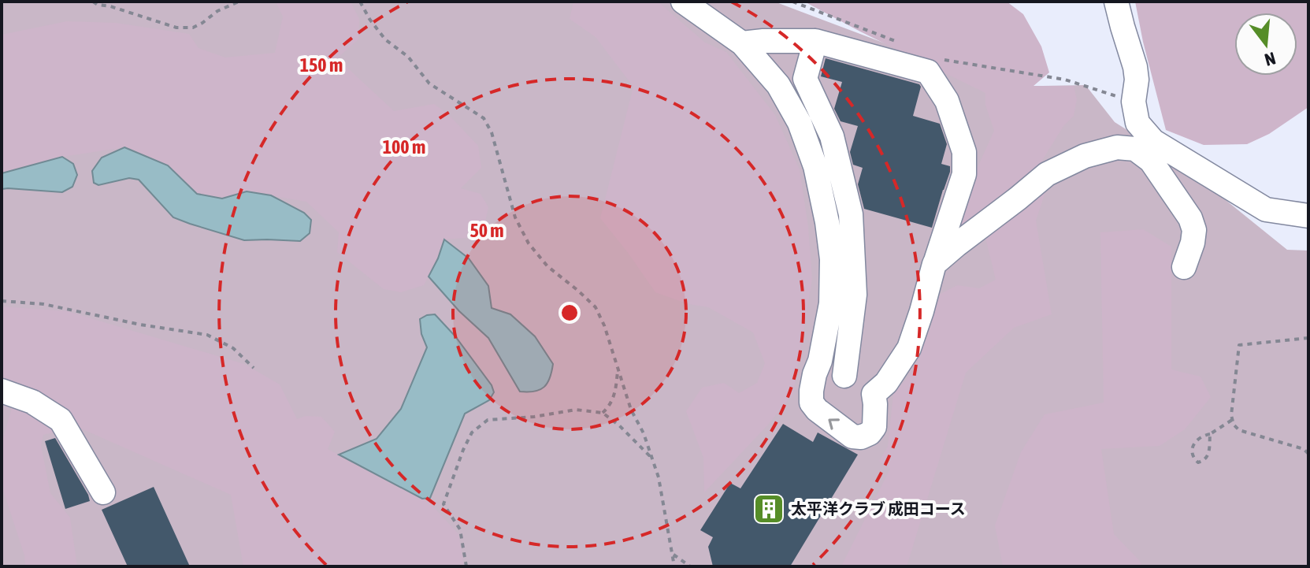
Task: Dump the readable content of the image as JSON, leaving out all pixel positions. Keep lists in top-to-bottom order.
{
  "places": {
    "building": ["太平洋クラブ 成田コース"]
  },
  "north": "bottom",
  "rings": ["150 m", "100 m", "50 m"]
}
